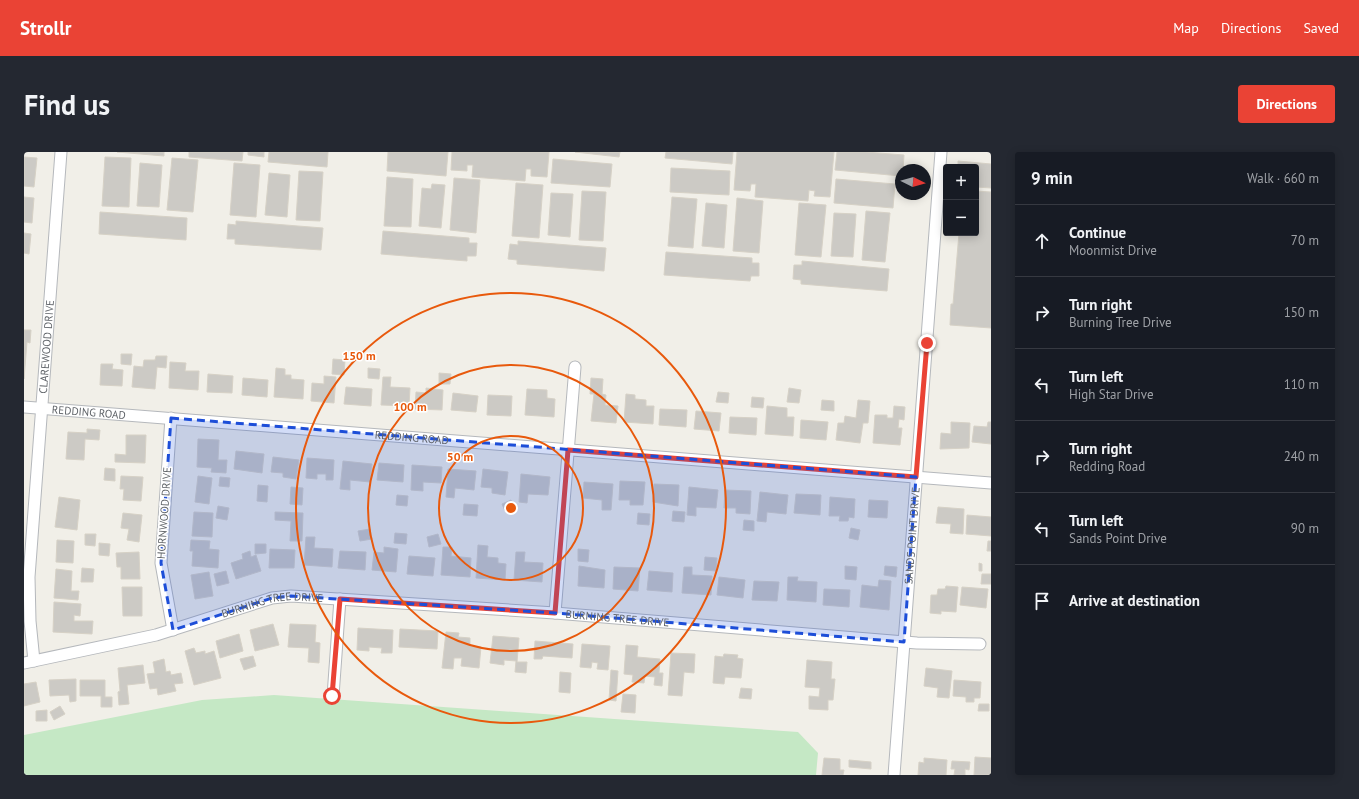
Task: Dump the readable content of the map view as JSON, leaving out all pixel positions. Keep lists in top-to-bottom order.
{
  "streets": {
    "street": [
      "CLAREWOOD DRIVE",
      "REDDING ROAD",
      "HORNWOOD DRIVE",
      "SANDS POINT DRIVE",
      "BURNING TREE DRIVE"
    ]
  },
  "crossings": [
    ["CLAREWOOD DRIVE", "REDDING ROAD"],
    ["CLAREWOOD DRIVE", "BURNING TREE DRIVE"],
    ["REDDING ROAD", "HORNWOOD DRIVE"],
    ["REDDING ROAD", "SANDS POINT DRIVE"],
    ["HORNWOOD DRIVE", "BURNING TREE DRIVE"],
    ["SANDS POINT DRIVE", "BURNING TREE DRIVE"]
  ],
  "north": "right",
  "page": {
    "header": "Strollr",
    "nav": ["Map", "Directions", "Saved"],
    "buttons": "Directions",
    "title": "Find us",
    "heading": ["9 min", "Walk · 660 m"],
    "map_buttons": ["+", "−"],
    "list": [
      ["Continue", "Moonmist Drive", "70 m"],
      ["Turn right", "Burning Tree Drive", "150 m"],
      ["Turn left", "High Star Drive", "110 m"],
      ["Turn right", "Redding Road", "240 m"],
      ["Turn left", "Sands Point Drive", "90 m"],
      "Arrive at destination"
    ]
  },
  "rings": ["150 m", "100 m", "50 m"]
}
